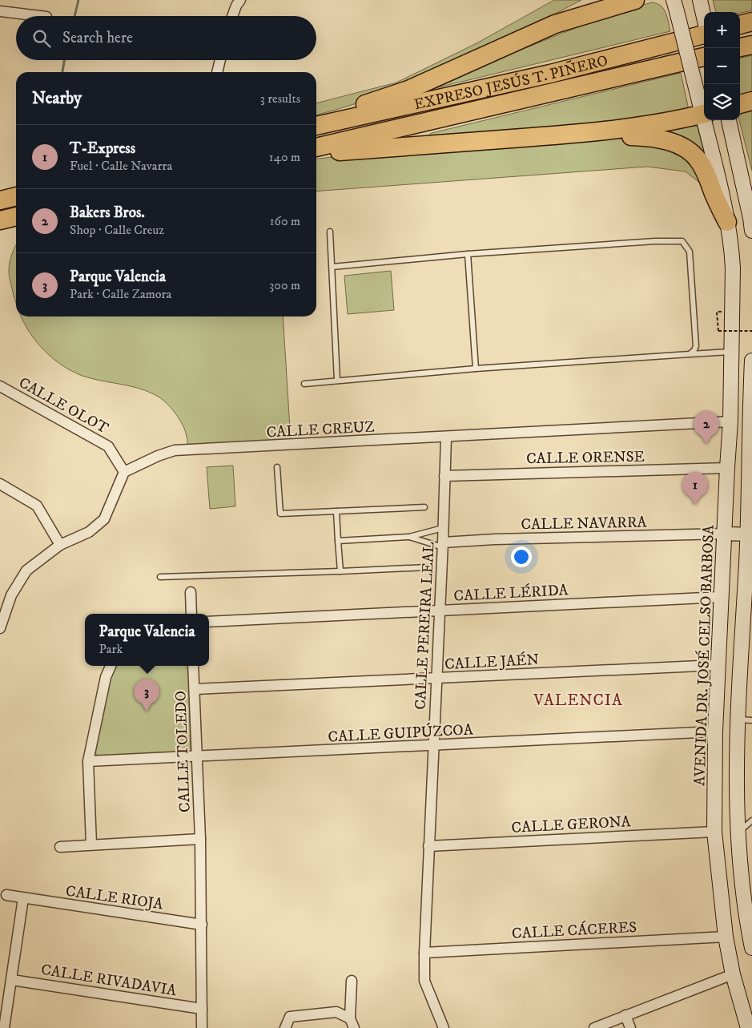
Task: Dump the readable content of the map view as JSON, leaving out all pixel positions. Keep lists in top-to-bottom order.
{
  "streets": {
    "highway": ["EXPRESO JESÚS T. PIÑERO"],
    "main road": ["AVENIDA DR. JOSÉ CELSO BARBOSA"],
    "street": [
      "CALLE OLOT",
      "CALLE CREUZ",
      "CALLE ORENSE",
      "CALLE NAVARRA",
      "CALLE LÉRIDA",
      "CALLE PEREIRA LEAL",
      "CALLE JAÉN",
      "CALLE GUIPÚZCOA",
      "CALLE TOLEDO",
      "CALLE GERONA",
      "CALLE RIOJA",
      "CALLE CÁCERES",
      "CALLE RIVADAVIA"
    ]
  },
  "crossings": [
    ["CALLE OLOT", "CALLE CREUZ"],
    ["CALLE CREUZ", "CALLE PEREIRA LEAL"],
    ["CALLE CREUZ", "AVENIDA DR. JOSÉ CELSO BARBOSA"],
    ["CALLE ORENSE", "CALLE PEREIRA LEAL"],
    ["CALLE ORENSE", "AVENIDA DR. JOSÉ CELSO BARBOSA"],
    ["CALLE NAVARRA", "CALLE PEREIRA LEAL"],
    ["CALLE NAVARRA", "AVENIDA DR. JOSÉ CELSO BARBOSA"],
    ["CALLE LÉRIDA", "CALLE PEREIRA LEAL"],
    ["CALLE LÉRIDA", "AVENIDA DR. JOSÉ CELSO BARBOSA"],
    ["CALLE PEREIRA LEAL", "CALLE JAÉN"],
    ["CALLE PEREIRA LEAL", "CALLE GUIPÚZCOA"],
    ["CALLE PEREIRA LEAL", "CALLE GERONA"],
    ["CALLE PEREIRA LEAL", "CALLE CÁCERES"],
    ["AVENIDA DR. JOSÉ CELSO BARBOSA", "CALLE JAÉN"],
    ["AVENIDA DR. JOSÉ CELSO BARBOSA", "CALLE GUIPÚZCOA"],
    ["AVENIDA DR. JOSÉ CELSO BARBOSA", "CALLE GERONA"],
    ["AVENIDA DR. JOSÉ CELSO BARBOSA", "CALLE CÁCERES"],
    ["CALLE JAÉN", "CALLE TOLEDO"],
    ["CALLE GUIPÚZCOA", "CALLE TOLEDO"],
    ["CALLE TOLEDO", "CALLE RIOJA"],
    ["CALLE TOLEDO", "CALLE RIVADAVIA"]
  ],
  "districts": ["VALENCIA"],
  "page": {
    "map_buttons": ["+", "−"],
    "search": "Search here",
    "heading": ["Nearby", "3 results"],
    "list": [
      {
        "mark": "1",
        "name": "T-Express",
        "note": "Fuel · Calle Navarra",
        "value": "140 m"
      },
      {
        "mark": "2",
        "name": "Bakers Bros.",
        "note": "Shop · Calle Creuz",
        "value": "160 m"
      },
      {
        "mark": "3",
        "name": "Parque Valencia",
        "note": "Park · Calle Zamora",
        "value": "300 m"
      }
    ],
    "pins": ["2", "1", "3"],
    "popup": ["Parque Valencia", "Park"]
  }
}
